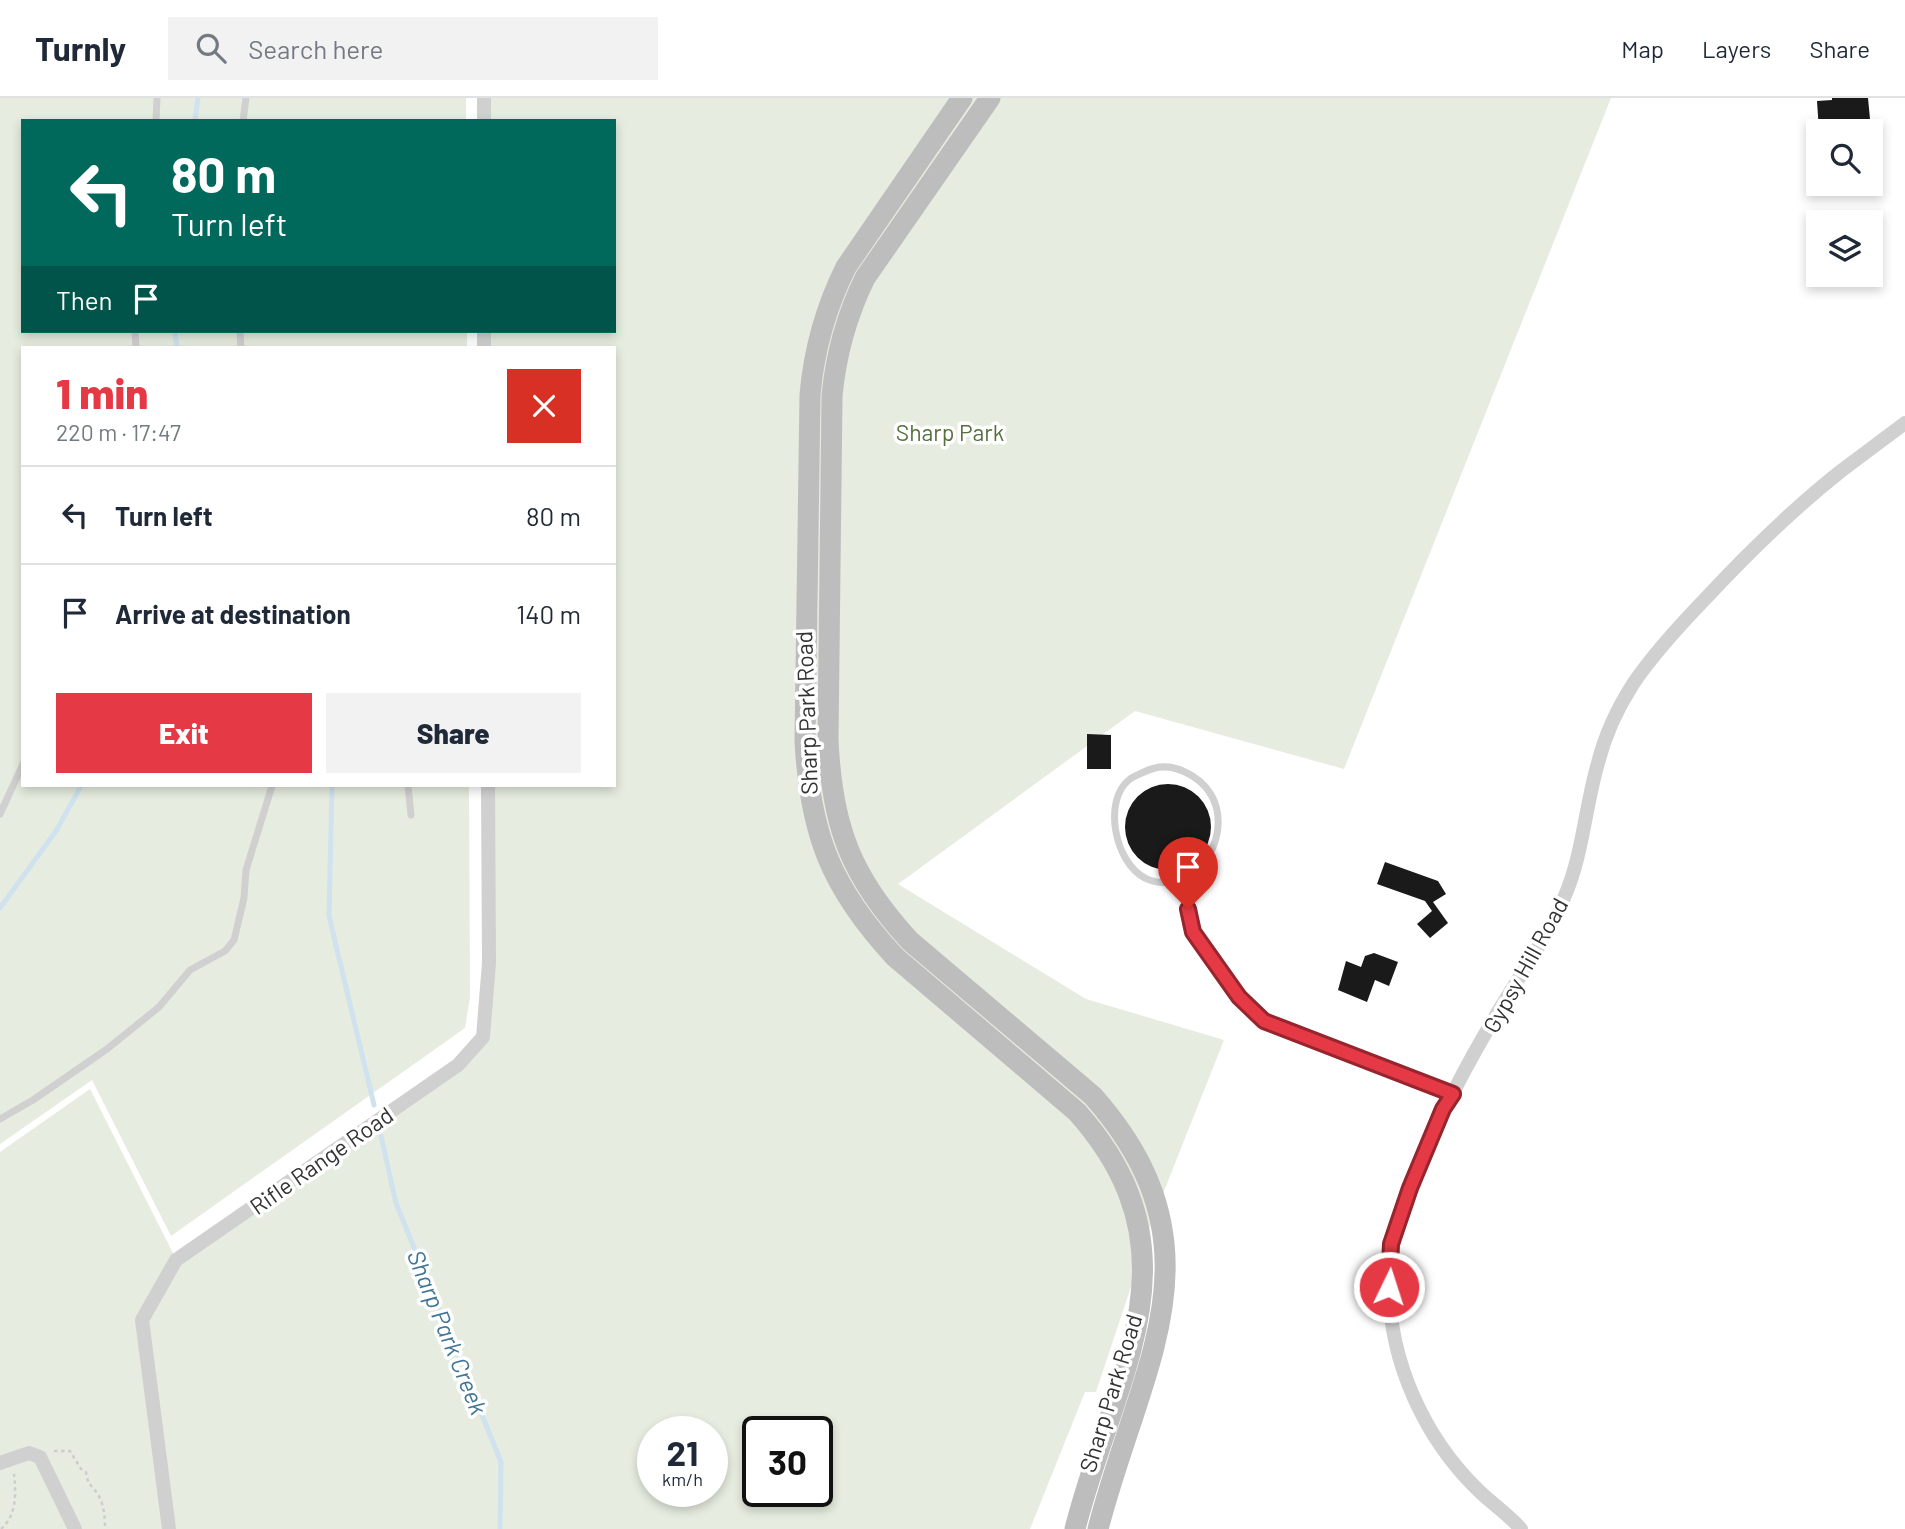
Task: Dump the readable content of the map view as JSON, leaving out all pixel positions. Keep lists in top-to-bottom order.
{
  "streets": {
    "main road": ["Sharp Park Road"],
    "street": ["Gypsy Hill Road", "Rifle Range Road"]
  },
  "water": ["Sharp Park Creek"],
  "parks": ["Sharp Park"],
  "page": {
    "header": "Turnly",
    "search": "Search here",
    "nav": ["Map", "Layers", "Share"],
    "turn": ["80 m", "Turn left"],
    "then": "Then",
    "heading": ["1 min", "220 m · 17:47"],
    "list": [
      {
        "name": "Turn left",
        "value": "80 m"
      },
      {
        "name": "Arrive at destination",
        "value": "140 m"
      }
    ],
    "buttons": ["Exit", "Share"],
    "speed": "21 km/h",
    "limit": "30"
  }
}
